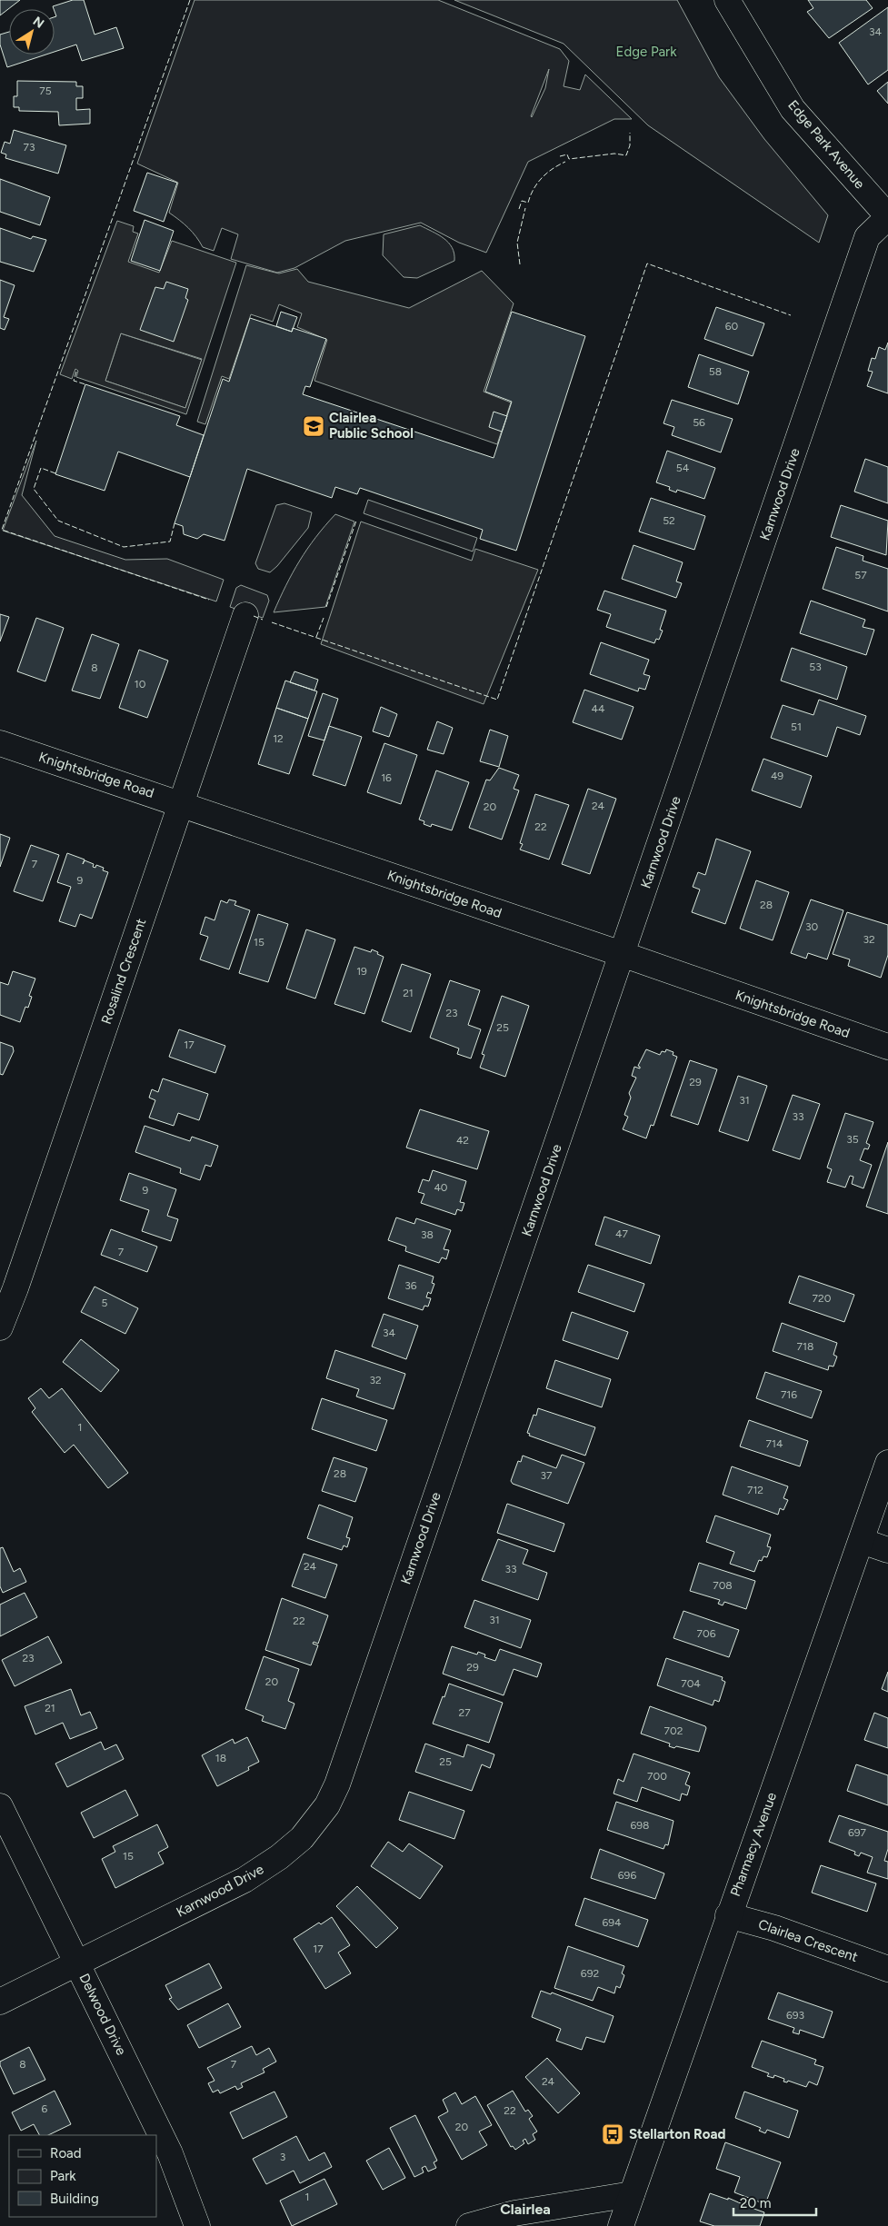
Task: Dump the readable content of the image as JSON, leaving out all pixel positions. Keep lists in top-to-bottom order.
{
  "streets": {
    "street": [
      "Edge Park Avenue",
      "Karnwood Drive",
      "Knightsbridge Road",
      "Rosalind Crescent",
      "Pharmacy Avenue",
      "Clairlea Crescent",
      "Delwood Drive"
    ]
  },
  "crossings": [
    ["Edge Park Avenue", "Karnwood Drive"],
    ["Karnwood Drive", "Knightsbridge Road"],
    ["Karnwood Drive", "Delwood Drive"],
    ["Knightsbridge Road", "Rosalind Crescent"],
    ["Pharmacy Avenue", "Clairlea Crescent"]
  ],
  "districts": ["Clairlea"],
  "parks": ["Edge Park"],
  "places": {
    "school or university": ["Clairlea Public School"],
    "bus stop": ["Stellarton Road"]
  },
  "house_numbers": [
    "34",
    "75",
    "73",
    "60",
    "58",
    "56",
    "54",
    "52",
    "57",
    "53",
    "8",
    "10",
    "44",
    "51",
    "12",
    "49",
    "16",
    "24",
    "20",
    "22",
    "7",
    "9",
    "28",
    "30",
    "32",
    "15",
    "19",
    "21",
    "23",
    "25",
    "17",
    "29",
    "31",
    "33",
    "35",
    "42",
    "40",
    "9",
    "47",
    "38",
    "7",
    "36",
    "720",
    "5",
    "34",
    "718",
    "32",
    "716",
    "1",
    "714",
    "28",
    "37",
    "712",
    "24",
    "33",
    "708",
    "31",
    "22",
    "706",
    "23",
    "29",
    "20",
    "704",
    "21",
    "27",
    "702",
    "18",
    "25",
    "700",
    "698",
    "697",
    "15",
    "696",
    "694",
    "17",
    "692",
    "693",
    "8",
    "7",
    "24",
    "6",
    "22",
    "20",
    "3",
    "1"
  ],
  "legend": ["Road", "Park", "Building"],
  "scale_bar": "20 m",
  "north": "top right"
}
